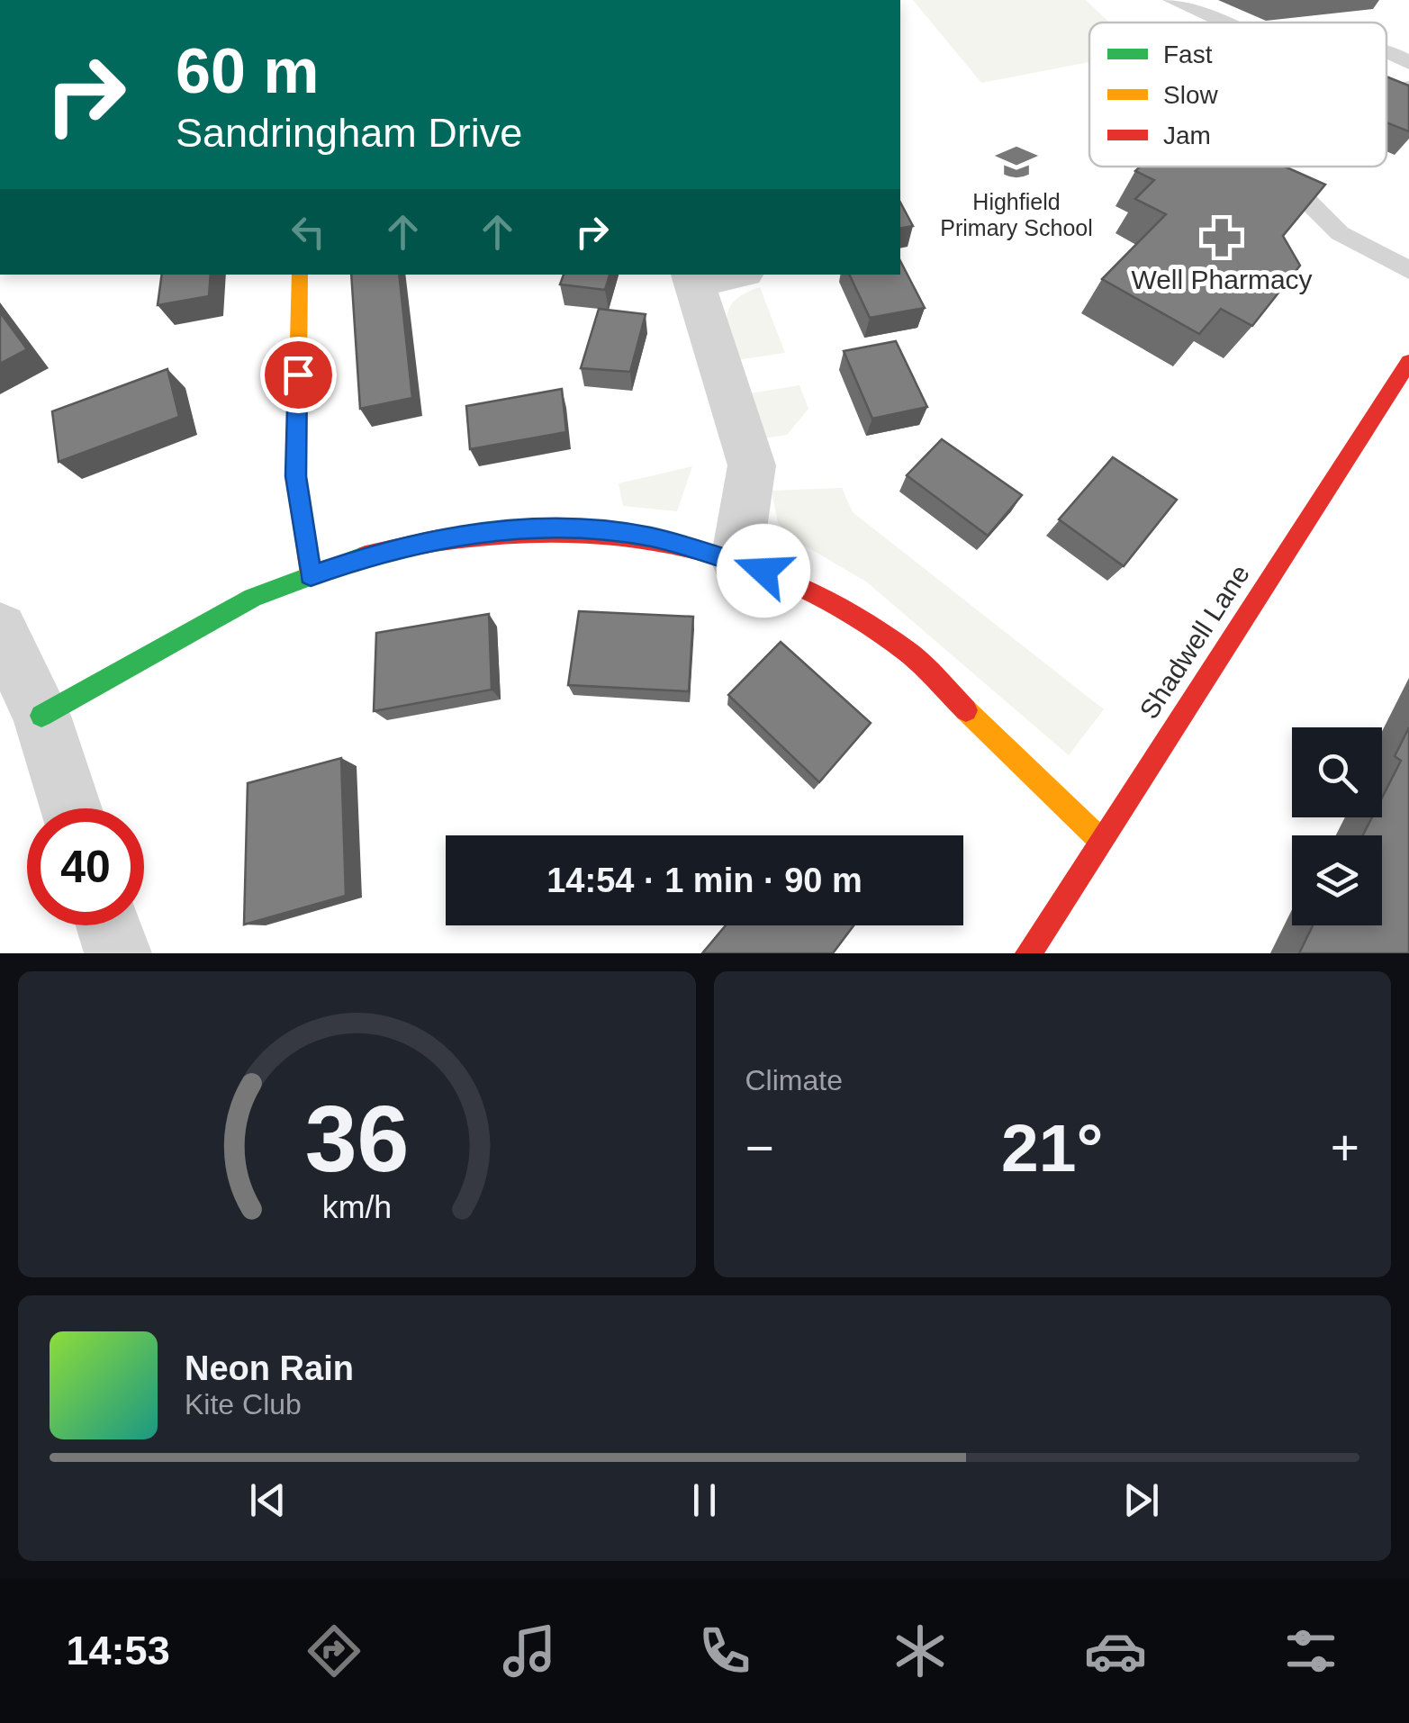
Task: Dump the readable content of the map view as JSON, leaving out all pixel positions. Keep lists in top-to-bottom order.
{
  "streets": {
    "street": ["Shadwell Lane"]
  },
  "places": {
    "school or university": ["Highfield Primary School"],
    "pharmacy": ["Well Pharmacy"]
  },
  "legend": ["Fast", "Slow", "Jam"],
  "page": {
    "turn": ["60 m", "Sandringham Drive"],
    "limit": "40",
    "trip": "14:54 · 1 min · 90 m",
    "tile": "Climate",
    "heat": ["−", "21°", "+"],
    "song": ["Neon Rain", "Kite Club"],
    "tabs": "14:53",
    "gauge": ["36", "km/h"]
  }
}
